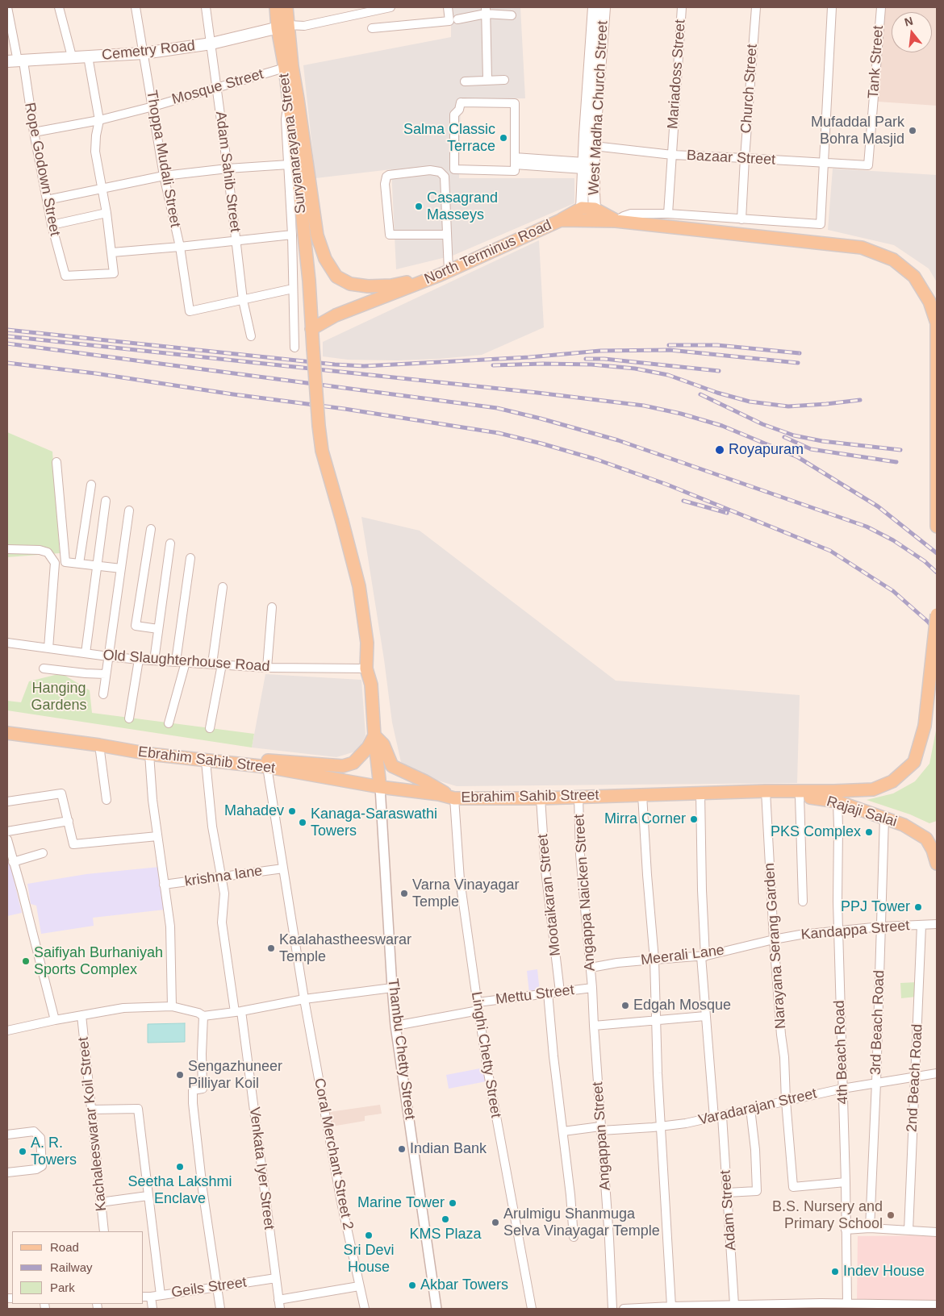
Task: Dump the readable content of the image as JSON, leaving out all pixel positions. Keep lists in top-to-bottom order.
{
  "streets": {
    "main road": [
      "Cemetry Road",
      "West Madha Church Street",
      "Suryanarayana Street",
      "North Terminus Road",
      "Ebrahim Sahib Street",
      "Rajaji Salai"
    ],
    "street": [
      "Tank Street",
      "Mariadoss Street",
      "Mosque Street",
      "Church Street",
      "Bazaar Street",
      "Thoppa Mudali Street",
      "Rope Godown Street",
      "Adam Sahib Street",
      "Old Slaughterhouse Road",
      "krishna lane",
      "Angappa Naicken Street",
      "Mootaikaran Street",
      "Kandappa Street",
      "Narayana Serang Garden",
      "Meerali Lane",
      "Mettu Street",
      "3rd Beach Road",
      "Thambu Chetty Street",
      "4th Beach Road",
      "Linghi Chetty Street",
      "2nd Beach Road",
      "Varadarajan Street",
      "Kachaleeswarar Koil Street",
      "Angappan Street",
      "Coral Merchant Street 2",
      "Venkata Iyer Street",
      "Adam Street",
      "Geils Street"
    ]
  },
  "crossings": [
    ["Cemetry Road", "Suryanarayana Street"],
    ["Cemetry Road", "Thoppa Mudali Street"],
    ["Cemetry Road", "Rope Godown Street"],
    ["Cemetry Road", "Adam Sahib Street"],
    ["Tank Street", "Bazaar Street"],
    ["Mariadoss Street", "Bazaar Street"],
    ["Mosque Street", "Suryanarayana Street"],
    ["Mosque Street", "Thoppa Mudali Street"],
    ["Mosque Street", "Rope Godown Street"],
    ["Mosque Street", "Adam Sahib Street"],
    ["Church Street", "Bazaar Street"],
    ["West Madha Church Street", "Bazaar Street"],
    ["Suryanarayana Street", "North Terminus Road"],
    ["Suryanarayana Street", "Old Slaughterhouse Road"],
    ["Suryanarayana Street", "Ebrahim Sahib Street"],
    ["Suryanarayana Street", "Thambu Chetty Street"],
    ["Thoppa Mudali Street", "Adam Sahib Street"],
    ["Ebrahim Sahib Street", "Rajaji Salai"],
    ["Ebrahim Sahib Street", "Angappa Naicken Street"],
    ["Ebrahim Sahib Street", "Mootaikaran Street"],
    ["Ebrahim Sahib Street", "Narayana Serang Garden"],
    ["Ebrahim Sahib Street", "Thambu Chetty Street"],
    ["Ebrahim Sahib Street", "Linghi Chetty Street"],
    ["Ebrahim Sahib Street", "Coral Merchant Street 2"],
    ["Ebrahim Sahib Street", "Venkata Iyer Street"],
    ["Ebrahim Sahib Street", "Adam Street"],
    ["Rajaji Salai", "Narayana Serang Garden"],
    ["Rajaji Salai", "3rd Beach Road"],
    ["Rajaji Salai", "4th Beach Road"],
    ["krishna lane", "Coral Merchant Street 2"],
    ["krishna lane", "Venkata Iyer Street"],
    ["Angappa Naicken Street", "Meerali Lane"],
    ["Angappa Naicken Street", "Mettu Street"],
    ["Angappa Naicken Street", "Angappan Street"],
    ["Mootaikaran Street", "Mettu Street"],
    ["Kandappa Street", "Narayana Serang Garden"],
    ["Kandappa Street", "Meerali Lane"],
    ["Kandappa Street", "3rd Beach Road"],
    ["Kandappa Street", "4th Beach Road"],
    ["Kandappa Street", "2nd Beach Road"],
    ["Narayana Serang Garden", "Meerali Lane"],
    ["Narayana Serang Garden", "4th Beach Road"],
    ["Narayana Serang Garden", "Varadarajan Street"],
    ["Meerali Lane", "Adam Street"],
    ["Mettu Street", "Thambu Chetty Street"],
    ["Mettu Street", "Linghi Chetty Street"],
    ["Mettu Street", "Angappan Street"],
    ["3rd Beach Road", "Varadarajan Street"],
    ["4th Beach Road", "Varadarajan Street"],
    ["2nd Beach Road", "Varadarajan Street"],
    ["Varadarajan Street", "Angappan Street"],
    ["Varadarajan Street", "Adam Street"],
    ["Venkata Iyer Street", "Geils Street"]
  ],
  "parks": ["Hanging Gardens"],
  "places": [
    "Mufaddal Park Bohra Masjid",
    "Salma Classic Terrace",
    "Casagrand Masseys",
    "Royapuram",
    "Mahadev",
    "Mirra Corner",
    "Kanaga-Saraswathi Towers",
    "PKS Complex",
    "Varna Vinayagar Temple",
    "PPJ Tower",
    "Kaalahastheeswarar Temple",
    "Saifiyah Burhaniyah Sports Complex",
    "Edgah Mosque",
    "Sengazhuneer Pilliyar Koil",
    "Indian Bank",
    "A. R. Towers",
    "Seetha Lakshmi Enclave",
    "Marine Tower",
    "B.S. Nursery and Primary School",
    "KMS Plaza",
    "Arulmigu Shanmuga Selva Vinayagar Temple",
    "Sri Devi House",
    "Indev House",
    "Akbar Towers"
  ],
  "legend": ["Road", "Railway", "Park"],
  "north": "top"
}
